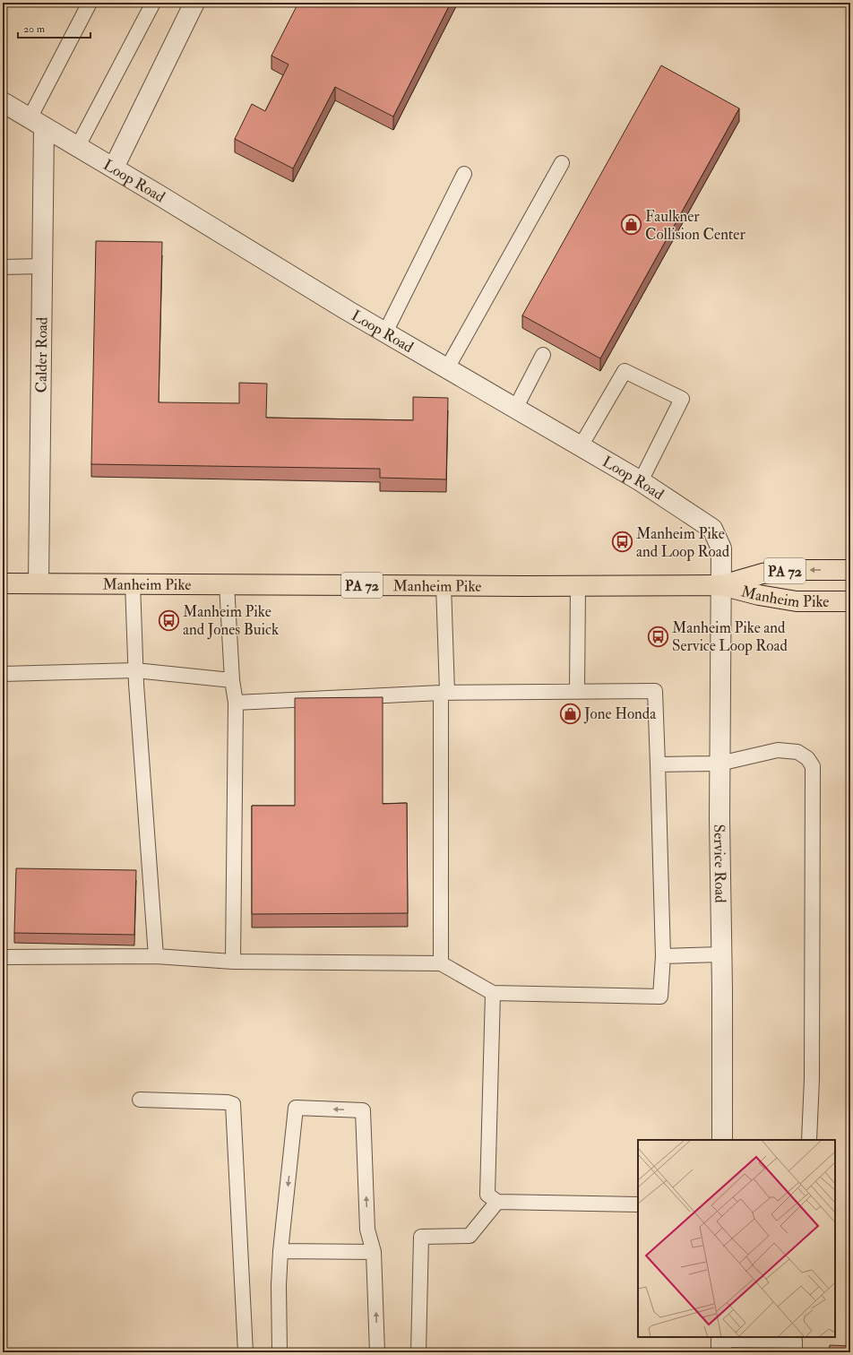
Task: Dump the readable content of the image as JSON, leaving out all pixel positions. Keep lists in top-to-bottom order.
{
  "streets": {
    "main road": ["PA 72", "Manheim Pike"],
    "street": ["Loop Road", "Calder Road", "Service Road"]
  },
  "crossings": [
    ["Loop Road", "Calder Road"],
    ["Loop Road", "Manheim Pike"],
    ["Loop Road", "Service Road"],
    ["Calder Road", "Manheim Pike"],
    ["Manheim Pike", "Service Road"]
  ],
  "places": {
    "shop": ["Faulkner Collision Center", "Jone Honda"],
    "bus stop": ["Manheim Pike and Loop Road", "Manheim Pike and Jones Buick", "Manheim Pike and Service Loop Road"]
  },
  "scale_bar": "20 m"
}
